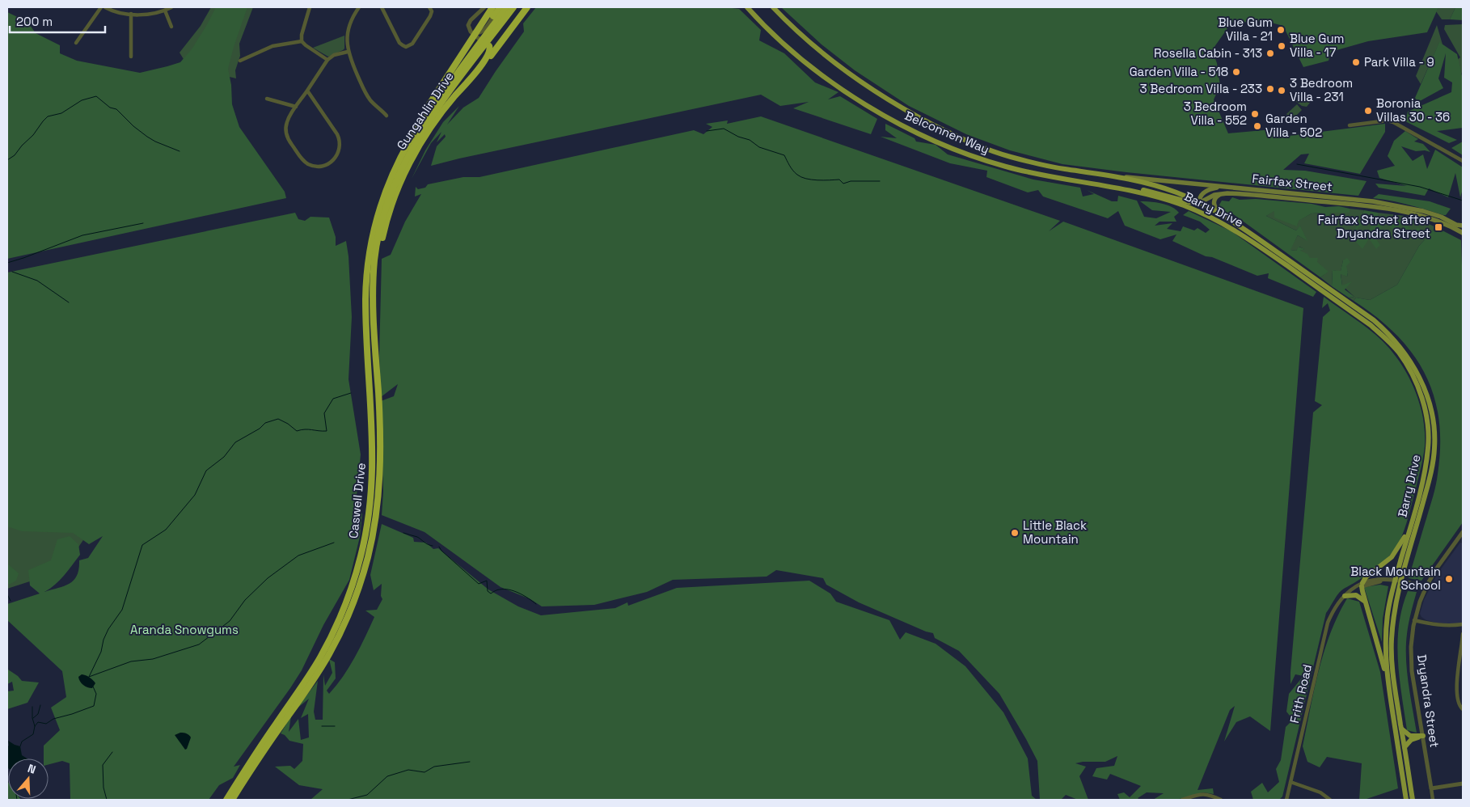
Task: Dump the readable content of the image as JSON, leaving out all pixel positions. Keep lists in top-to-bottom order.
{
  "streets": {
    "highway": ["Gungahlin Drive", "Caswell Drive"],
    "main road": ["Belconnen Way", "Fairfax Street", "Barry Drive"],
    "street": ["Frith Road", "Dryandra Street"]
  },
  "crossings": [
    ["Gungahlin Drive", "Caswell Drive"],
    ["Belconnen Way", "Fairfax Street"],
    ["Belconnen Way", "Barry Drive"],
    ["Fairfax Street", "Barry Drive"],
    ["Frith Road", "Dryandra Street"]
  ],
  "parks": ["Aranda Snowgums"],
  "places": {
    "other": [
      "Blue Gum Villa - 21",
      "Blue Gum Villa - 17",
      "Rosella Cabin - 313",
      "Park Villa - 9",
      "Garden Villa - 518",
      "3 Bedroom Villa - 233",
      "3 Bedroom Villa - 231",
      "Boronia Villas 30 - 36",
      "3 Bedroom Villa - 552",
      "Garden Villa - 502",
      "Little Black Mountain",
      "Black Mountain School"
    ],
    "transit": ["Fairfax Street after Dryandra Street"]
  },
  "scale_bar": "200 m",
  "north": "top"
}
